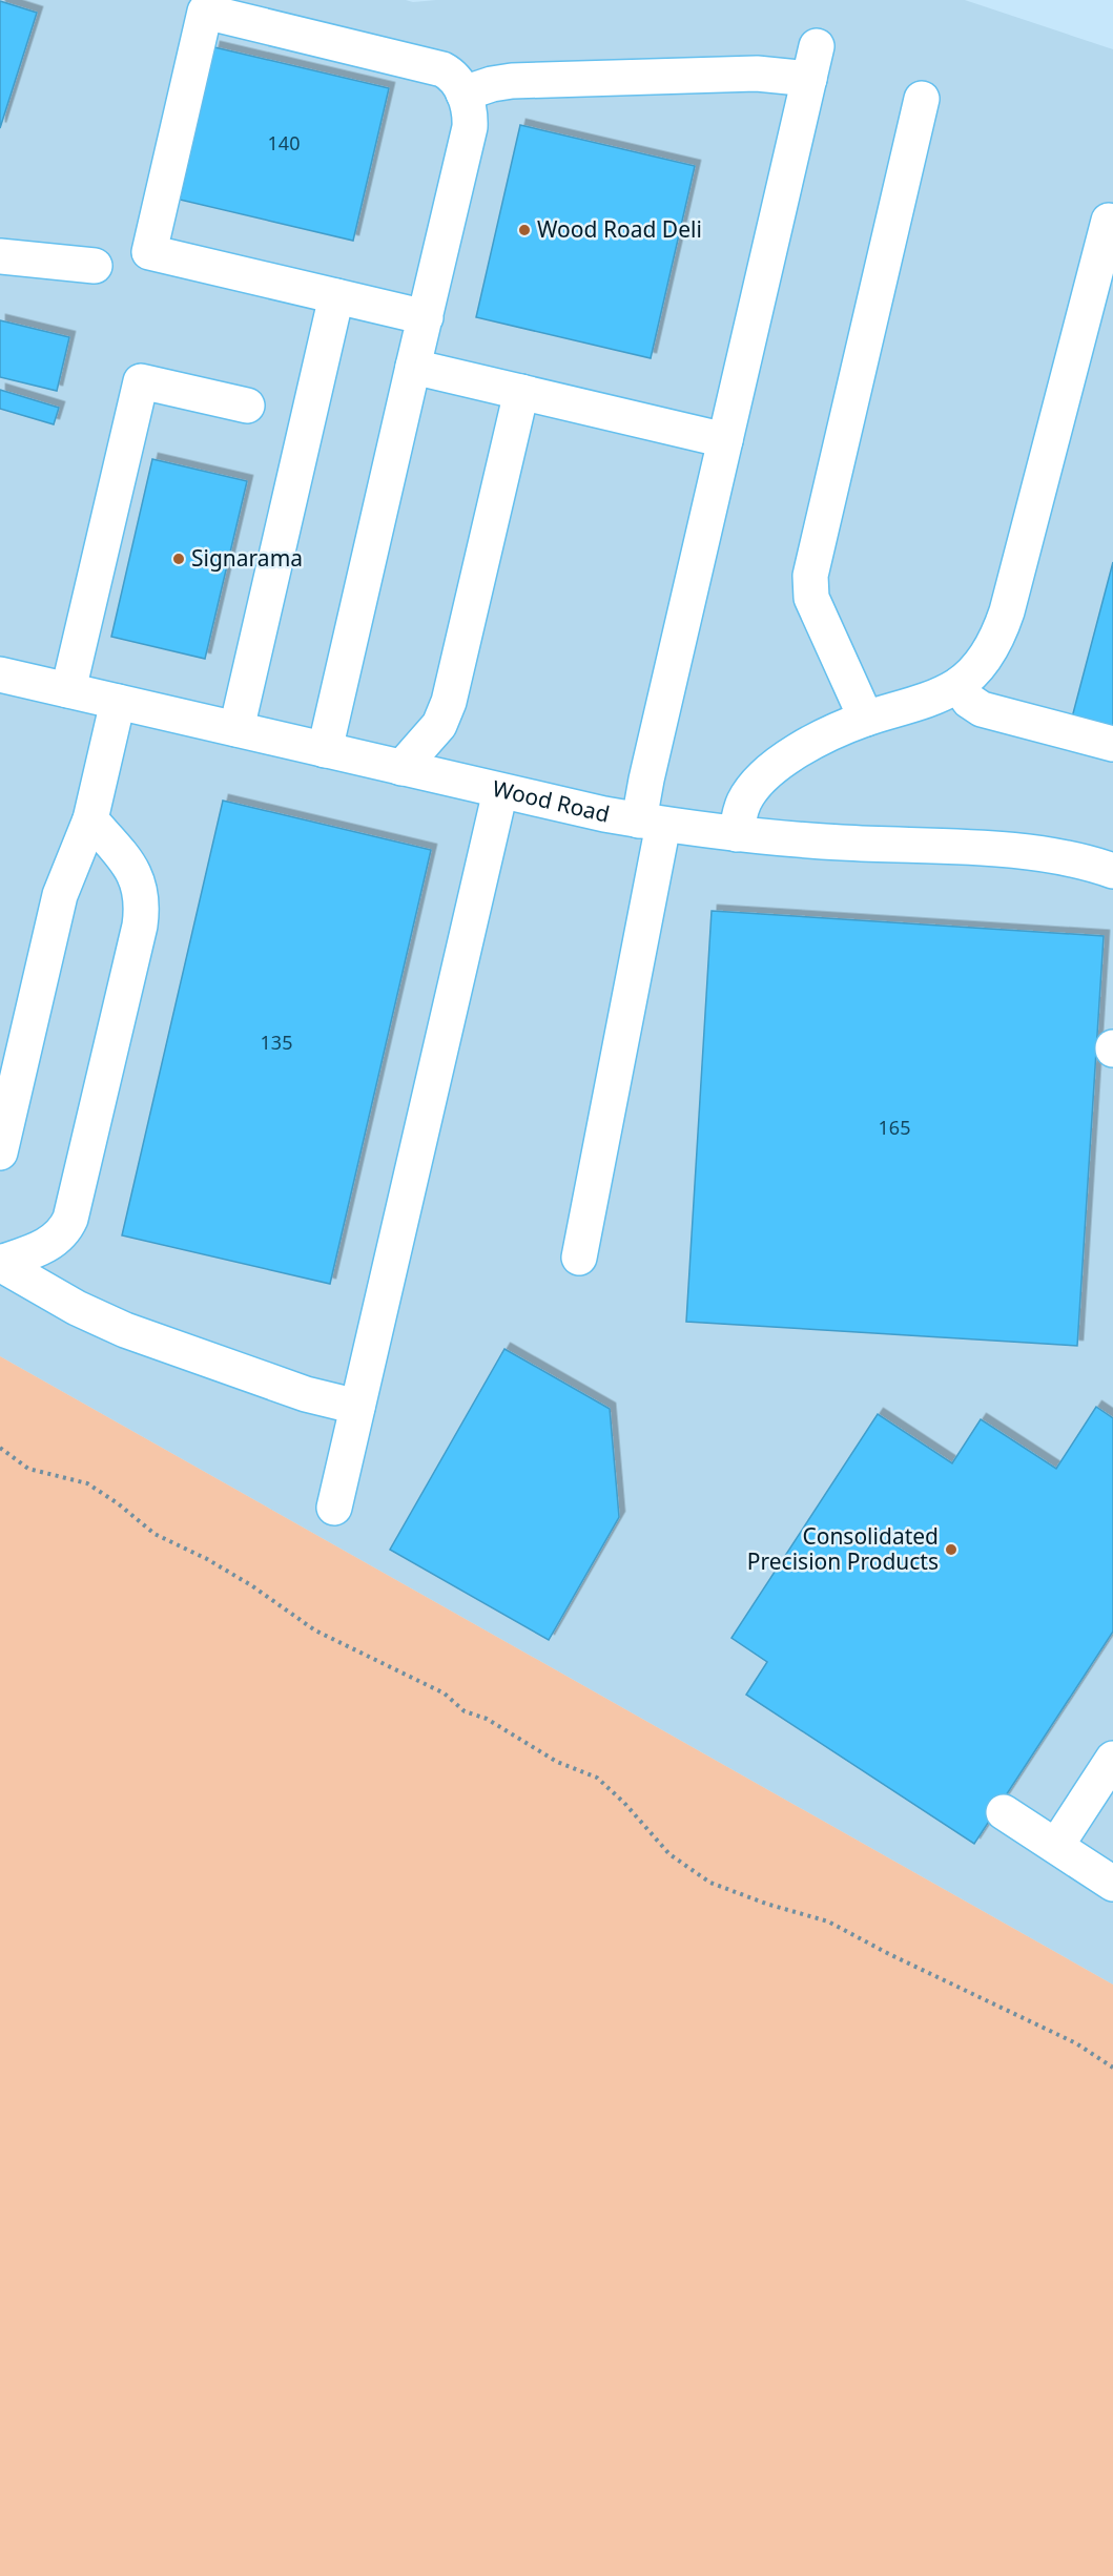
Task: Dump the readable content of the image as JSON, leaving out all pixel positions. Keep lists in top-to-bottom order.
{
  "streets": {
    "street": ["Wood Road"]
  },
  "places": ["Wood Road Deli", "Signarama", "Consolidated Precision Products"],
  "house_numbers": ["140", "135", "165"]
}
